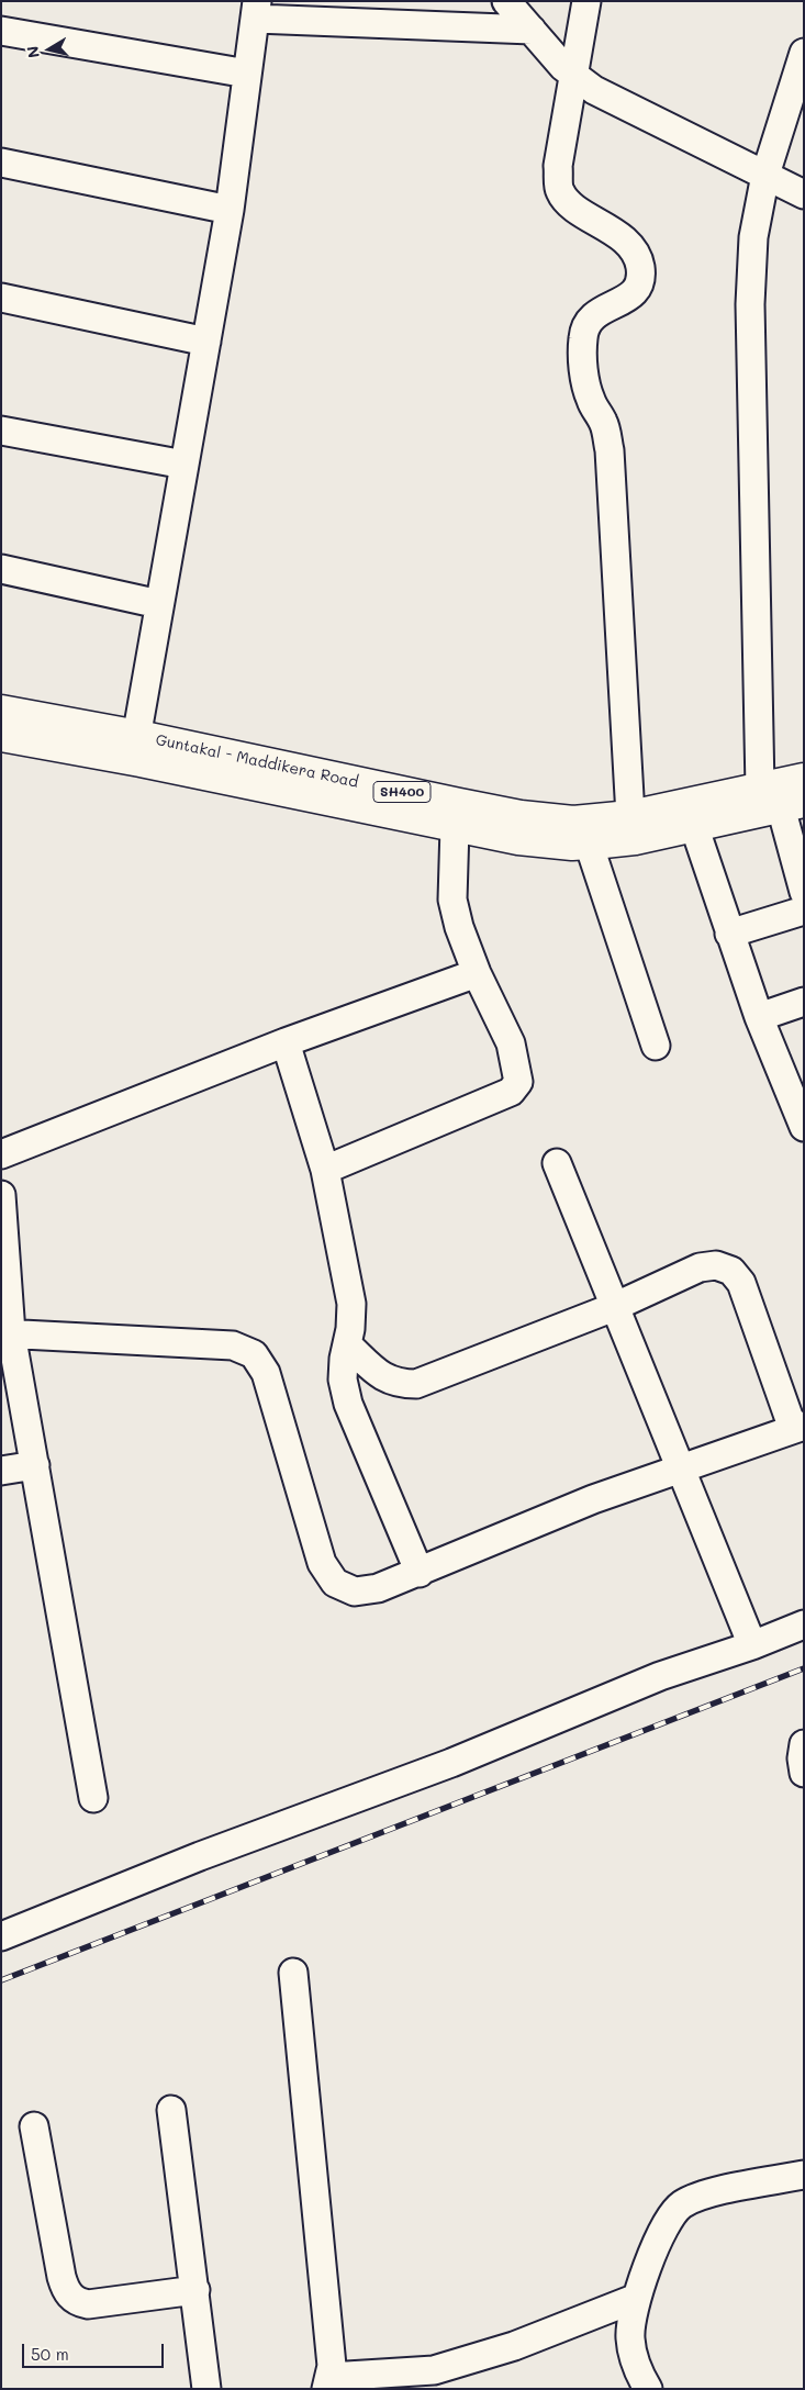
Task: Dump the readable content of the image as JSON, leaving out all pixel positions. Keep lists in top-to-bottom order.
{
  "streets": {
    "main road": ["Guntakal - Maddikera Road", "SH400"]
  },
  "scale_bar": "50 m",
  "north": "left"
}
